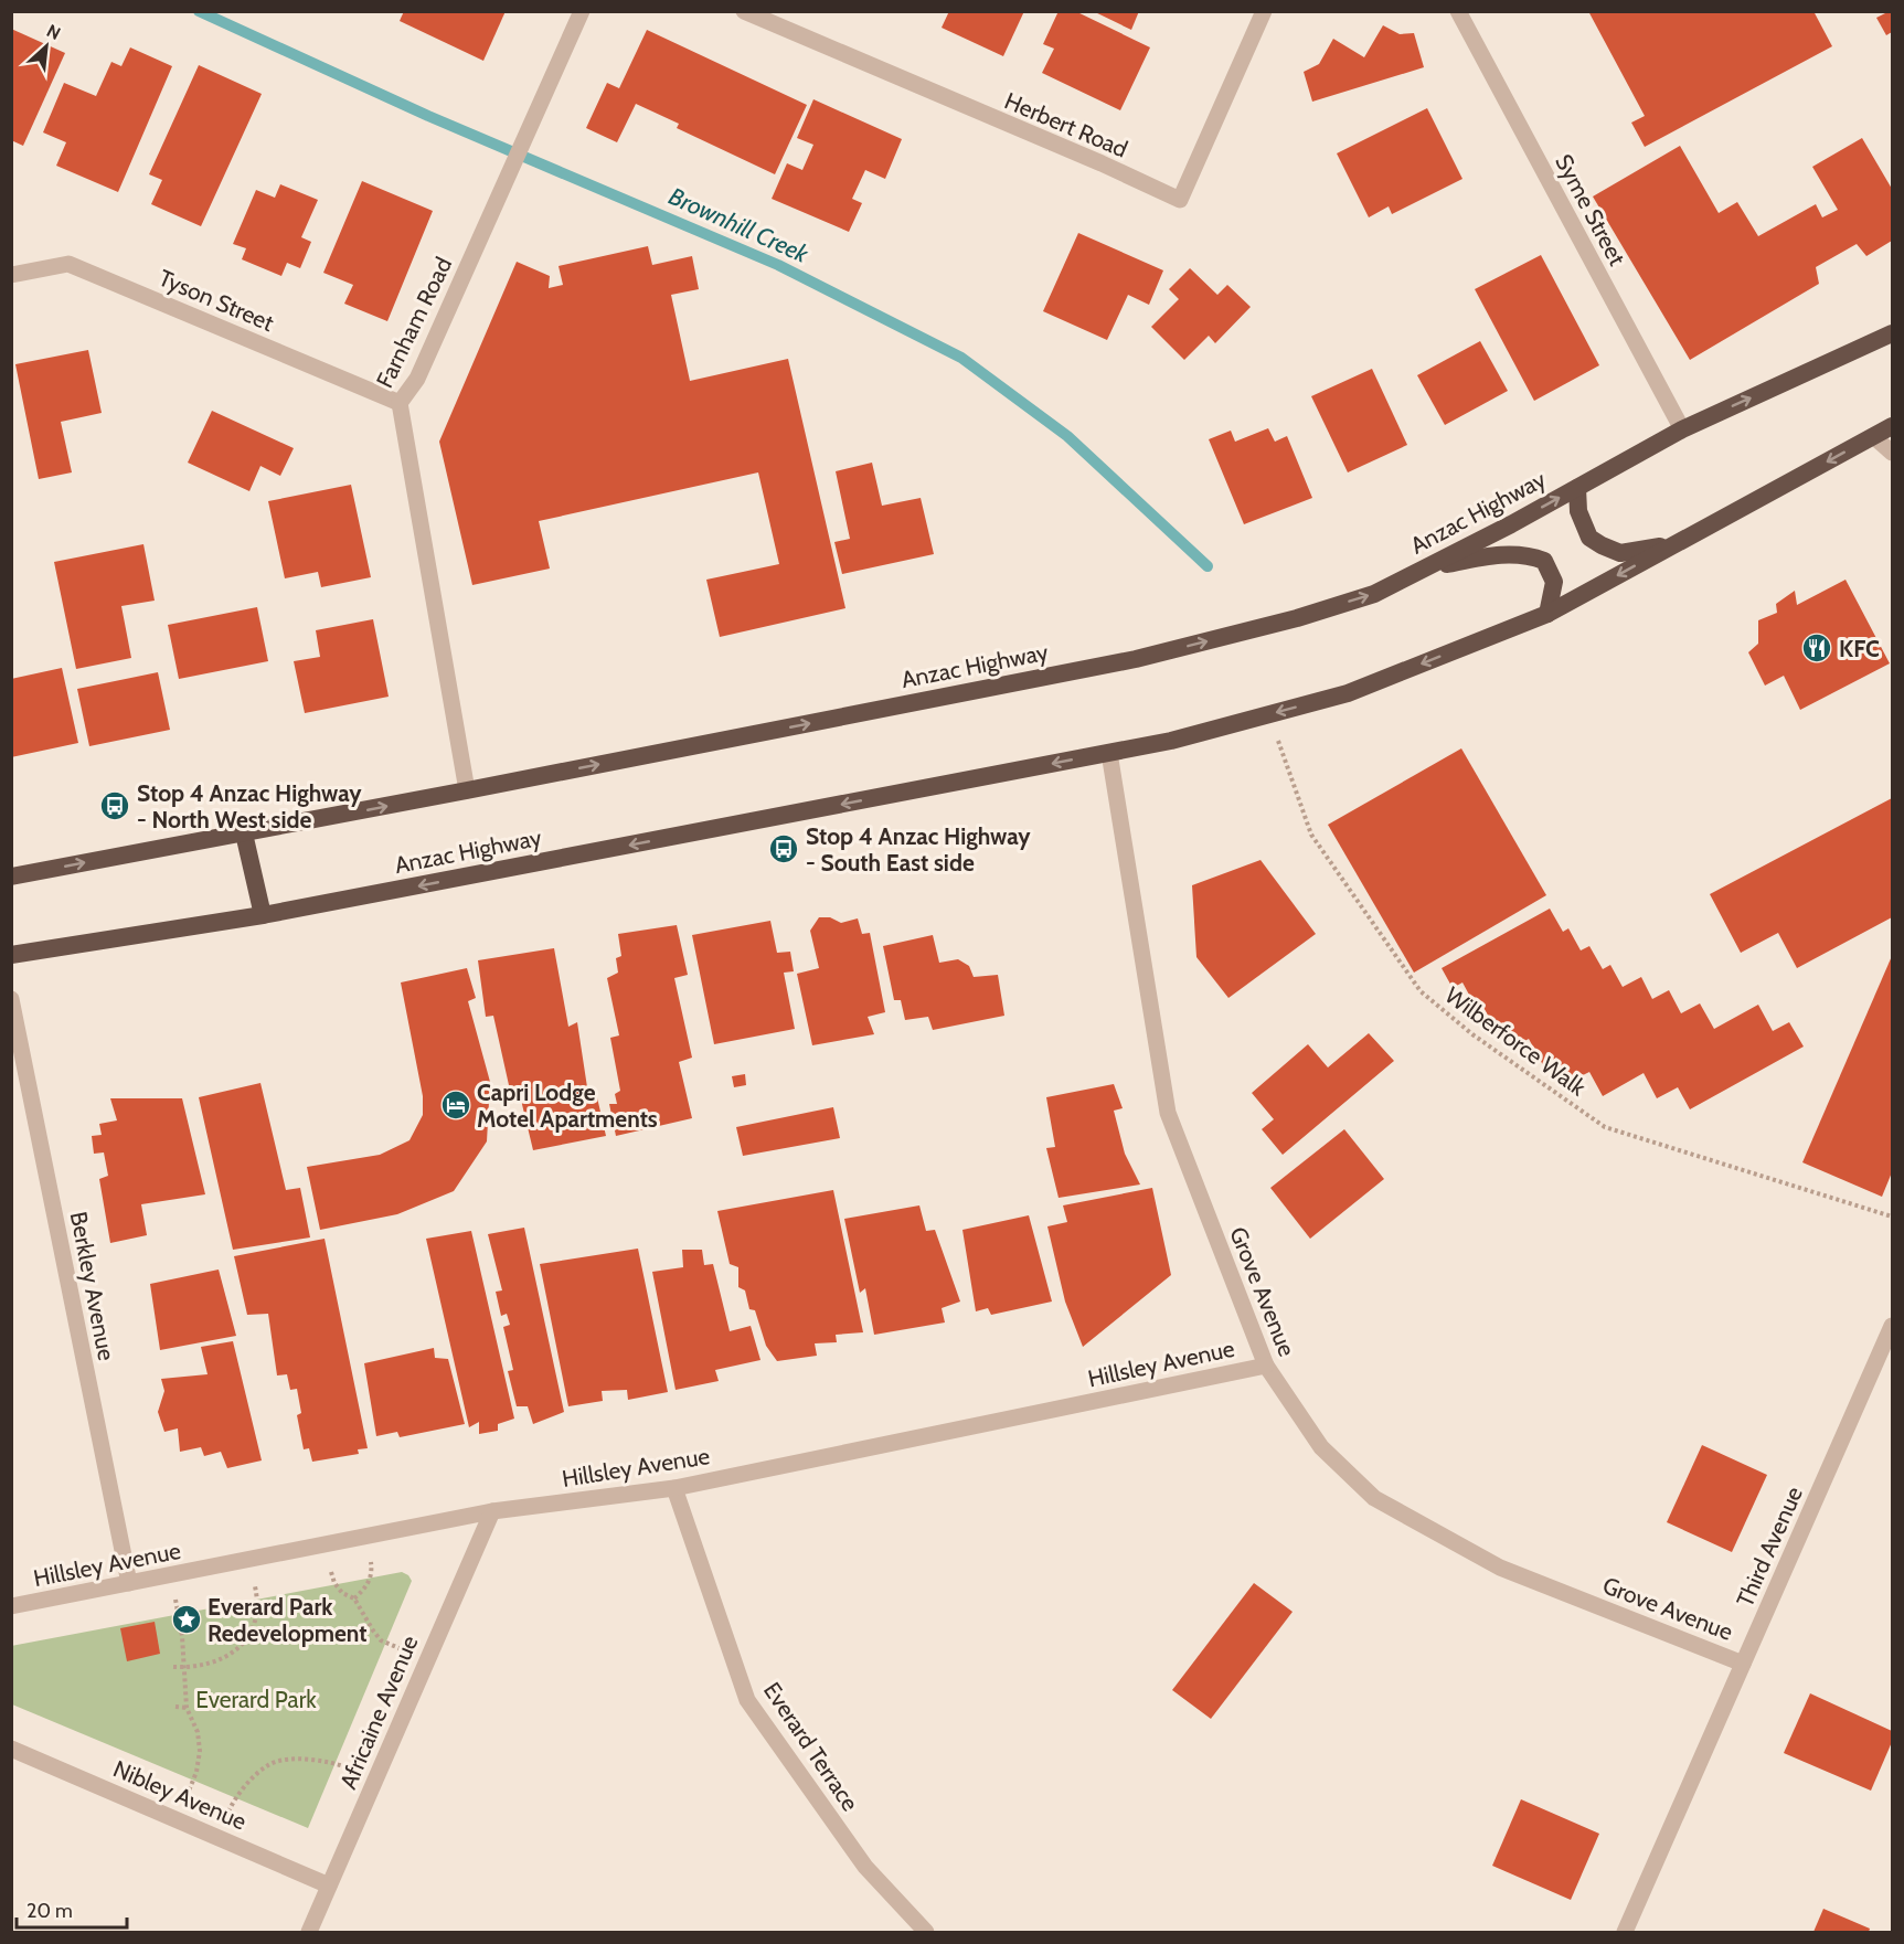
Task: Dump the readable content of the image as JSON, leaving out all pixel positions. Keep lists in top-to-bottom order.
{
  "streets": {
    "highway": ["Anzac Highway"],
    "street": [
      "Herbert Road",
      "Syme Street",
      "Tyson Street",
      "Farnham Road",
      "Berkley Avenue",
      "Grove Avenue",
      "Hillsley Avenue",
      "Third Avenue",
      "Africaine Avenue",
      "Everard Terrace",
      "Nibley Avenue"
    ],
    "path": ["Wilberforce Walk"]
  },
  "crossings": [
    ["Syme Street", "Anzac Highway"],
    ["Tyson Street", "Farnham Road"],
    ["Farnham Road", "Anzac Highway"],
    ["Anzac Highway", "Wilberforce Walk"],
    ["Anzac Highway", "Grove Avenue"],
    ["Berkley Avenue", "Hillsley Avenue"],
    ["Grove Avenue", "Hillsley Avenue"],
    ["Grove Avenue", "Third Avenue"],
    ["Hillsley Avenue", "Africaine Avenue"],
    ["Hillsley Avenue", "Everard Terrace"],
    ["Africaine Avenue", "Nibley Avenue"]
  ],
  "water": ["Brownhill Creek"],
  "parks": ["Everard Park"],
  "places": {
    "restaurant": ["KFC"],
    "bus stop": ["Stop 4 Anzac Highway - North West side", "Stop 4 Anzac Highway - South East side"],
    "hotel": ["Capri Lodge Motel Apartments"],
    "place": ["Everard Park Redevelopment"]
  },
  "scale_bar": "20 m",
  "north": "top right"
}
